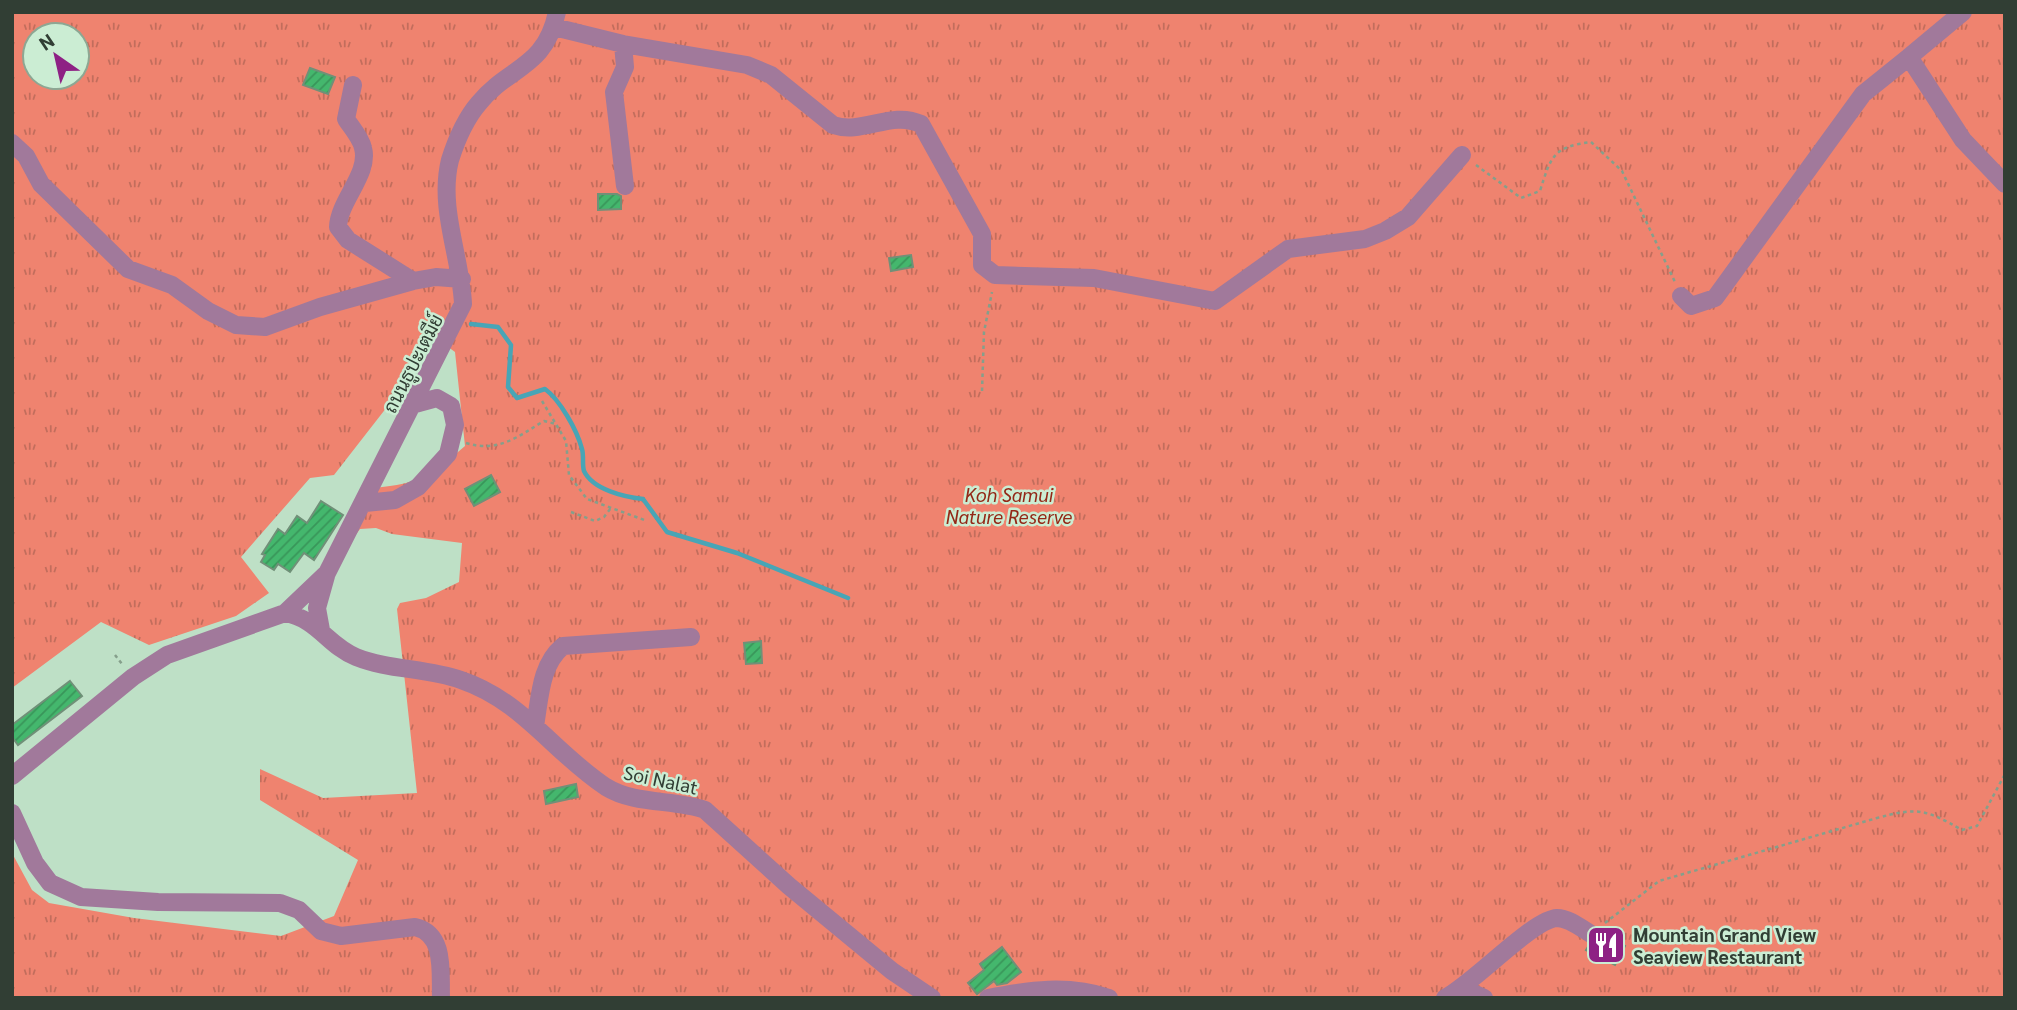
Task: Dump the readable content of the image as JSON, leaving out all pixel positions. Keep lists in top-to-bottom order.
{
  "streets": {
    "street": ["ถนนธูปะเตมีย์", "Soi Nalat"]
  },
  "parks": ["Koh Samui Nature Reserve"],
  "places": {
    "restaurant": ["Mountain Grand View Seaview Restaurant"]
  },
  "north": "top left"
}
